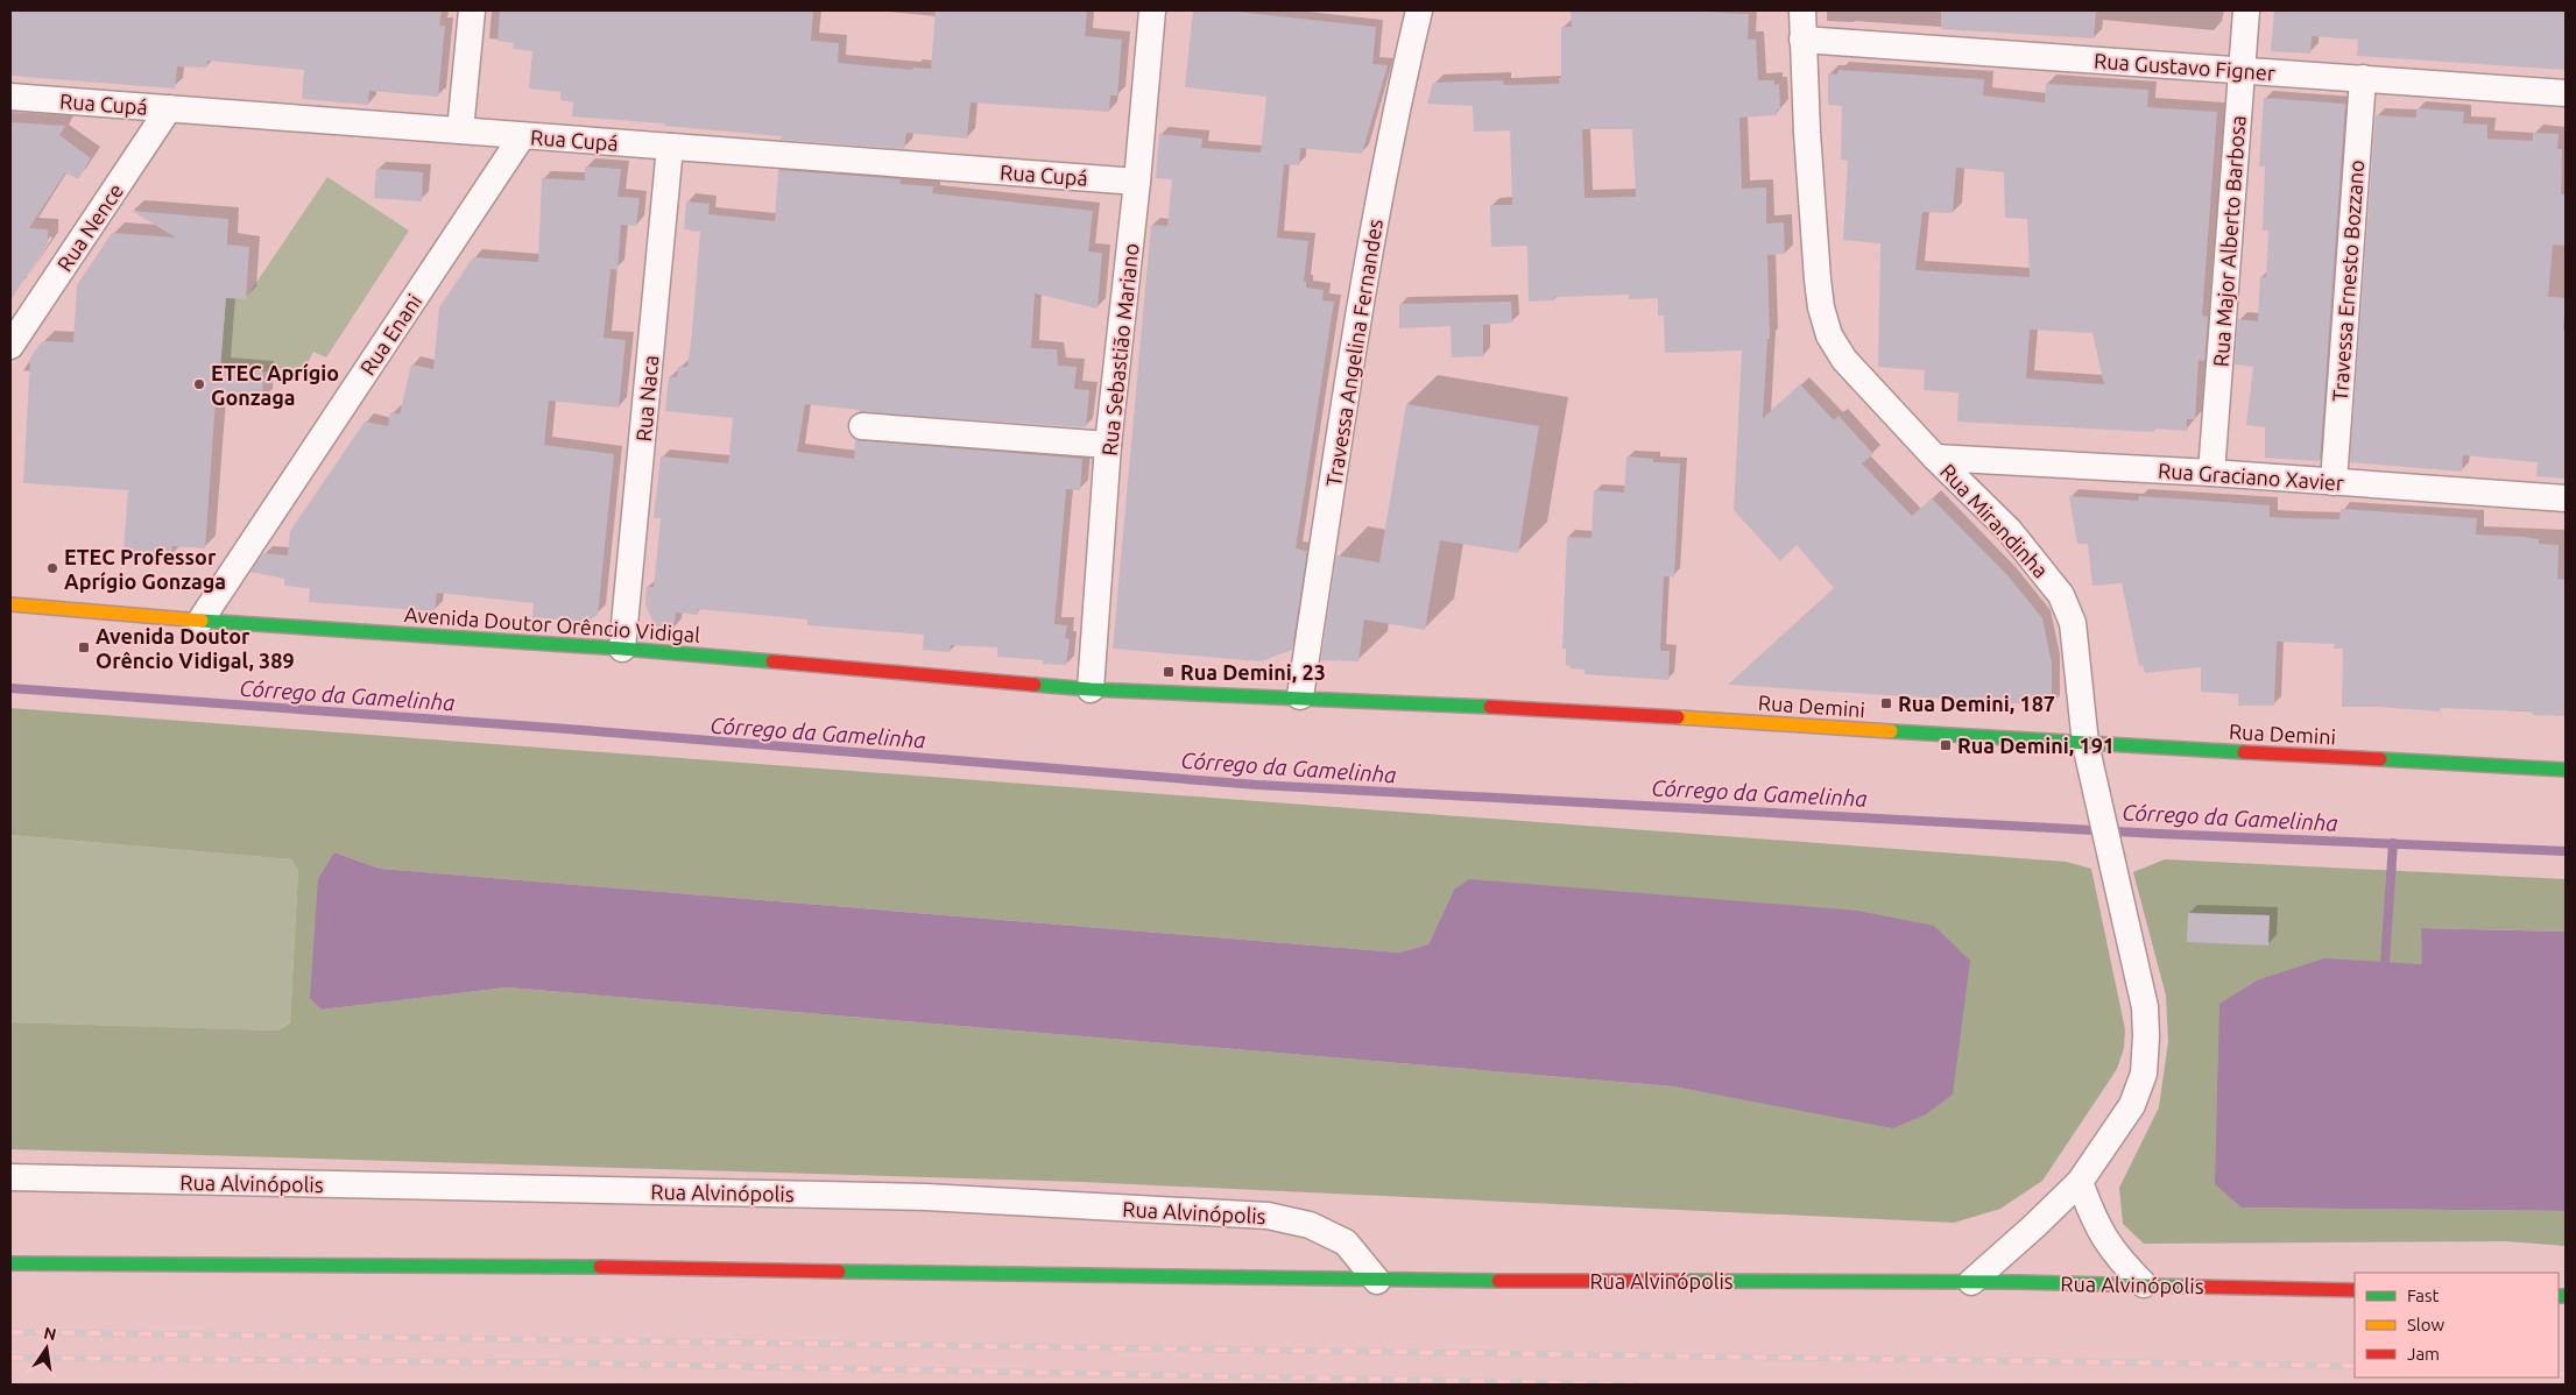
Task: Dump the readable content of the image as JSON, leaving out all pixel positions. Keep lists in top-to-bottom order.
{
  "streets": {
    "street": [
      "Rua Gustavo Figner",
      "Rua Cupá",
      "Rua Nence",
      "Rua Major Alberto Barbosa",
      "Travessa Ernesto Bozzano",
      "Rua Enani",
      "Rua Sebastião Mariano",
      "Travessa Angelina Fernandes",
      "Rua Naca",
      "Rua Graciano Xavier",
      "Rua Mirandinha",
      "Avenida Doutor Orêncio Vidigal",
      "Rua Demini",
      "Rua Alvinópolis"
    ]
  },
  "crossings": [
    ["Rua Gustavo Figner", "Rua Major Alberto Barbosa"],
    ["Rua Gustavo Figner", "Travessa Ernesto Bozzano"],
    ["Rua Gustavo Figner", "Rua Mirandinha"],
    ["Rua Cupá", "Rua Nence"],
    ["Rua Cupá", "Rua Enani"],
    ["Rua Cupá", "Rua Sebastião Mariano"],
    ["Rua Cupá", "Rua Naca"],
    ["Rua Major Alberto Barbosa", "Rua Graciano Xavier"],
    ["Travessa Ernesto Bozzano", "Rua Graciano Xavier"],
    ["Rua Enani", "Avenida Doutor Orêncio Vidigal"],
    ["Rua Sebastião Mariano", "Avenida Doutor Orêncio Vidigal"],
    ["Rua Sebastião Mariano", "Rua Demini"],
    ["Travessa Angelina Fernandes", "Rua Demini"],
    ["Rua Naca", "Avenida Doutor Orêncio Vidigal"],
    ["Rua Graciano Xavier", "Rua Mirandinha"],
    ["Rua Mirandinha", "Rua Demini"],
    ["Rua Mirandinha", "Rua Alvinópolis"],
    ["Avenida Doutor Orêncio Vidigal", "Rua Demini"]
  ],
  "water": ["Córrego da Gamelinha"],
  "places": {
    "other": ["ETEC Aprígio Gonzaga", "ETEC Professor Aprígio Gonzaga"],
    "transit": [
      "Avenida Doutor Orêncio Vidigal, 389",
      "Rua Demini, 23",
      "Rua Demini, 187",
      "Rua Demini, 191"
    ]
  },
  "legend": ["Fast", "Slow", "Jam"],
  "north": "top"
}
